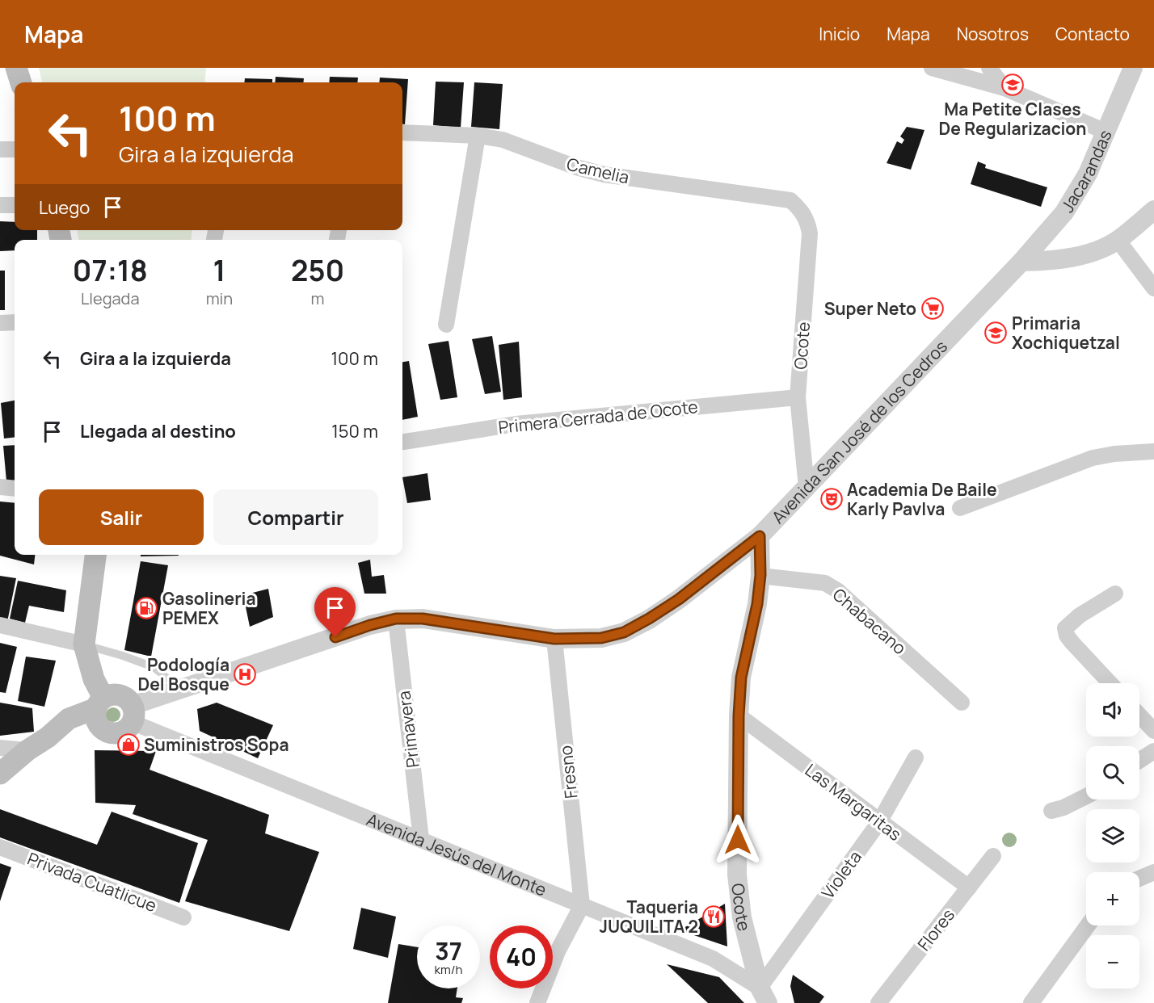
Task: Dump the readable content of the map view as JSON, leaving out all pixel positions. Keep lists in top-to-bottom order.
{
  "streets": {
    "street": [
      "Jacarandas",
      "Camelia",
      "Ocote",
      "Primera Cerrada de Ocote",
      "Avenida San José de los Cedros",
      "Chabacano",
      "Primavera",
      "Fresno",
      "Las Margaritas",
      "Avenida Jesús del Monte",
      "Violeta",
      "Privada Cuatlicue",
      "Flores"
    ]
  },
  "crossings": [
    ["Jacarandas", "Avenida San José de los Cedros"],
    ["Camelia", "Ocote"],
    ["Ocote", "Primera Cerrada de Ocote"],
    ["Ocote", "Avenida San José de los Cedros"],
    ["Ocote", "Chabacano"],
    ["Ocote", "Las Margaritas"],
    ["Ocote", "Avenida Jesús del Monte"],
    ["Ocote", "Violeta"],
    ["Avenida San José de los Cedros", "Primavera"],
    ["Avenida San José de los Cedros", "Fresno"],
    ["Avenida San José de los Cedros", "Avenida Jesús del Monte"],
    ["Primavera", "Avenida Jesús del Monte"],
    ["Fresno", "Avenida Jesús del Monte"],
    ["Las Margaritas", "Violeta"],
    ["Las Margaritas", "Flores"],
    ["Avenida Jesús del Monte", "Violeta"]
  ],
  "places": {
    "school or university": ["Ma Petite Clases De Regularizacion", "Primaria Xochiquetzal"],
    "supermarket": ["Super Neto"],
    "theatre": ["Academia De Baile Karly Pavlva"],
    "fuel station": ["Gasolineria PEMEX"],
    "hospital": ["Podología Del Bosque"],
    "shop": ["Suministros Sopa"],
    "restaurant": ["Taqueria JUQUILITA 2"]
  },
  "page": {
    "header": "Mapa",
    "nav": [
      "Inicio",
      "Mapa",
      "Nosotros",
      "Contacto"
    ],
    "turn": ["100 m", "Gira a la izquierda"],
    "then": "Luego",
    "eta": [
      "07:18",
      "Llegada",
      "1",
      "min",
      "250",
      "m"
    ],
    "list": [
      {
        "name": "Gira a la izquierda",
        "value": "100 m"
      },
      {
        "name": "Llegada al destino",
        "value": "150 m"
      }
    ],
    "buttons": ["Salir", "Compartir"],
    "map_buttons": ["+", "−"],
    "speed": "37 km/h",
    "limit": "40"
  }
}
